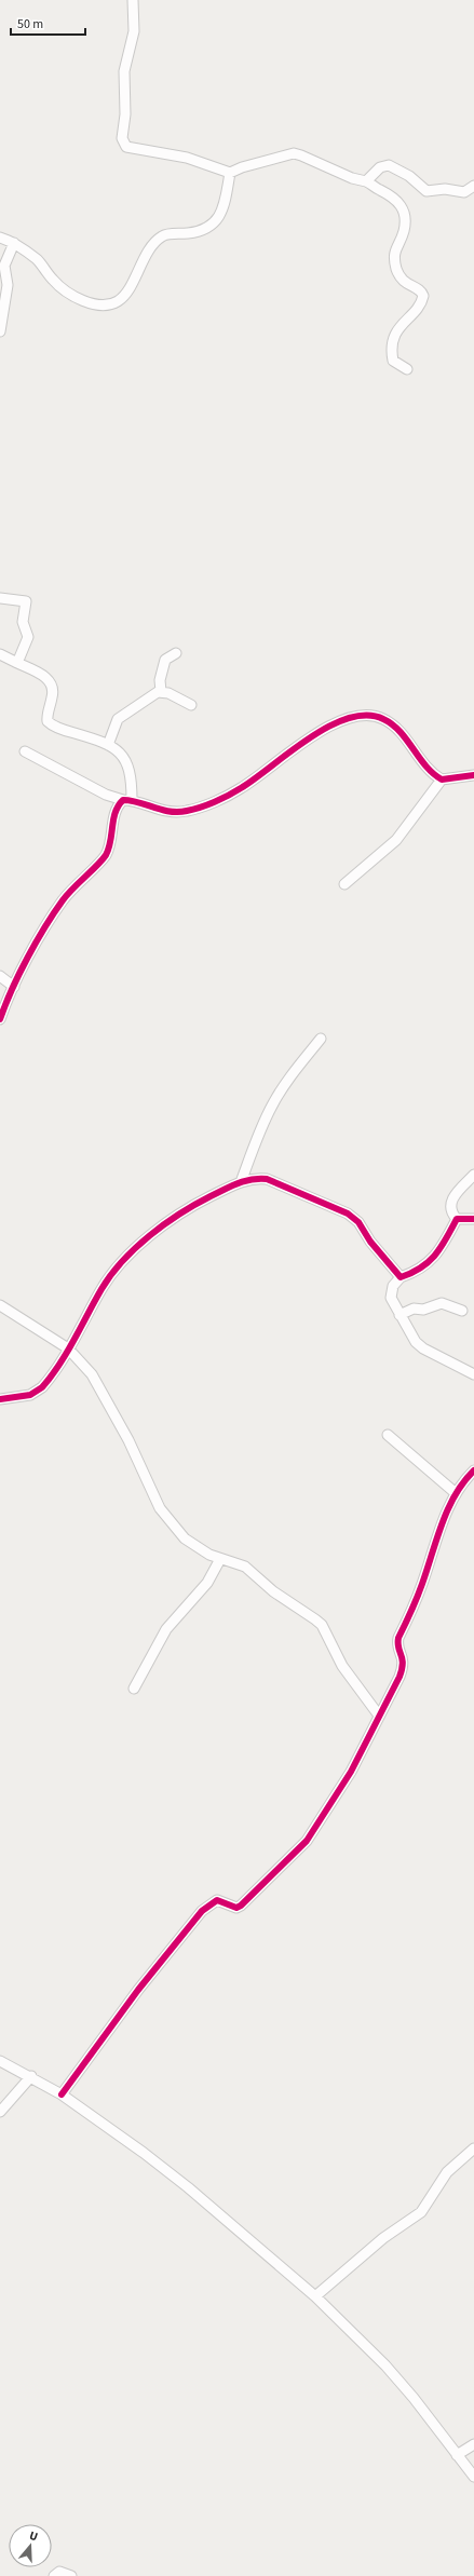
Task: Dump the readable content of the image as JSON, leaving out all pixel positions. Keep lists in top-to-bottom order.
{
  "scale_bar": "50 m",
  "north": "top"
}
